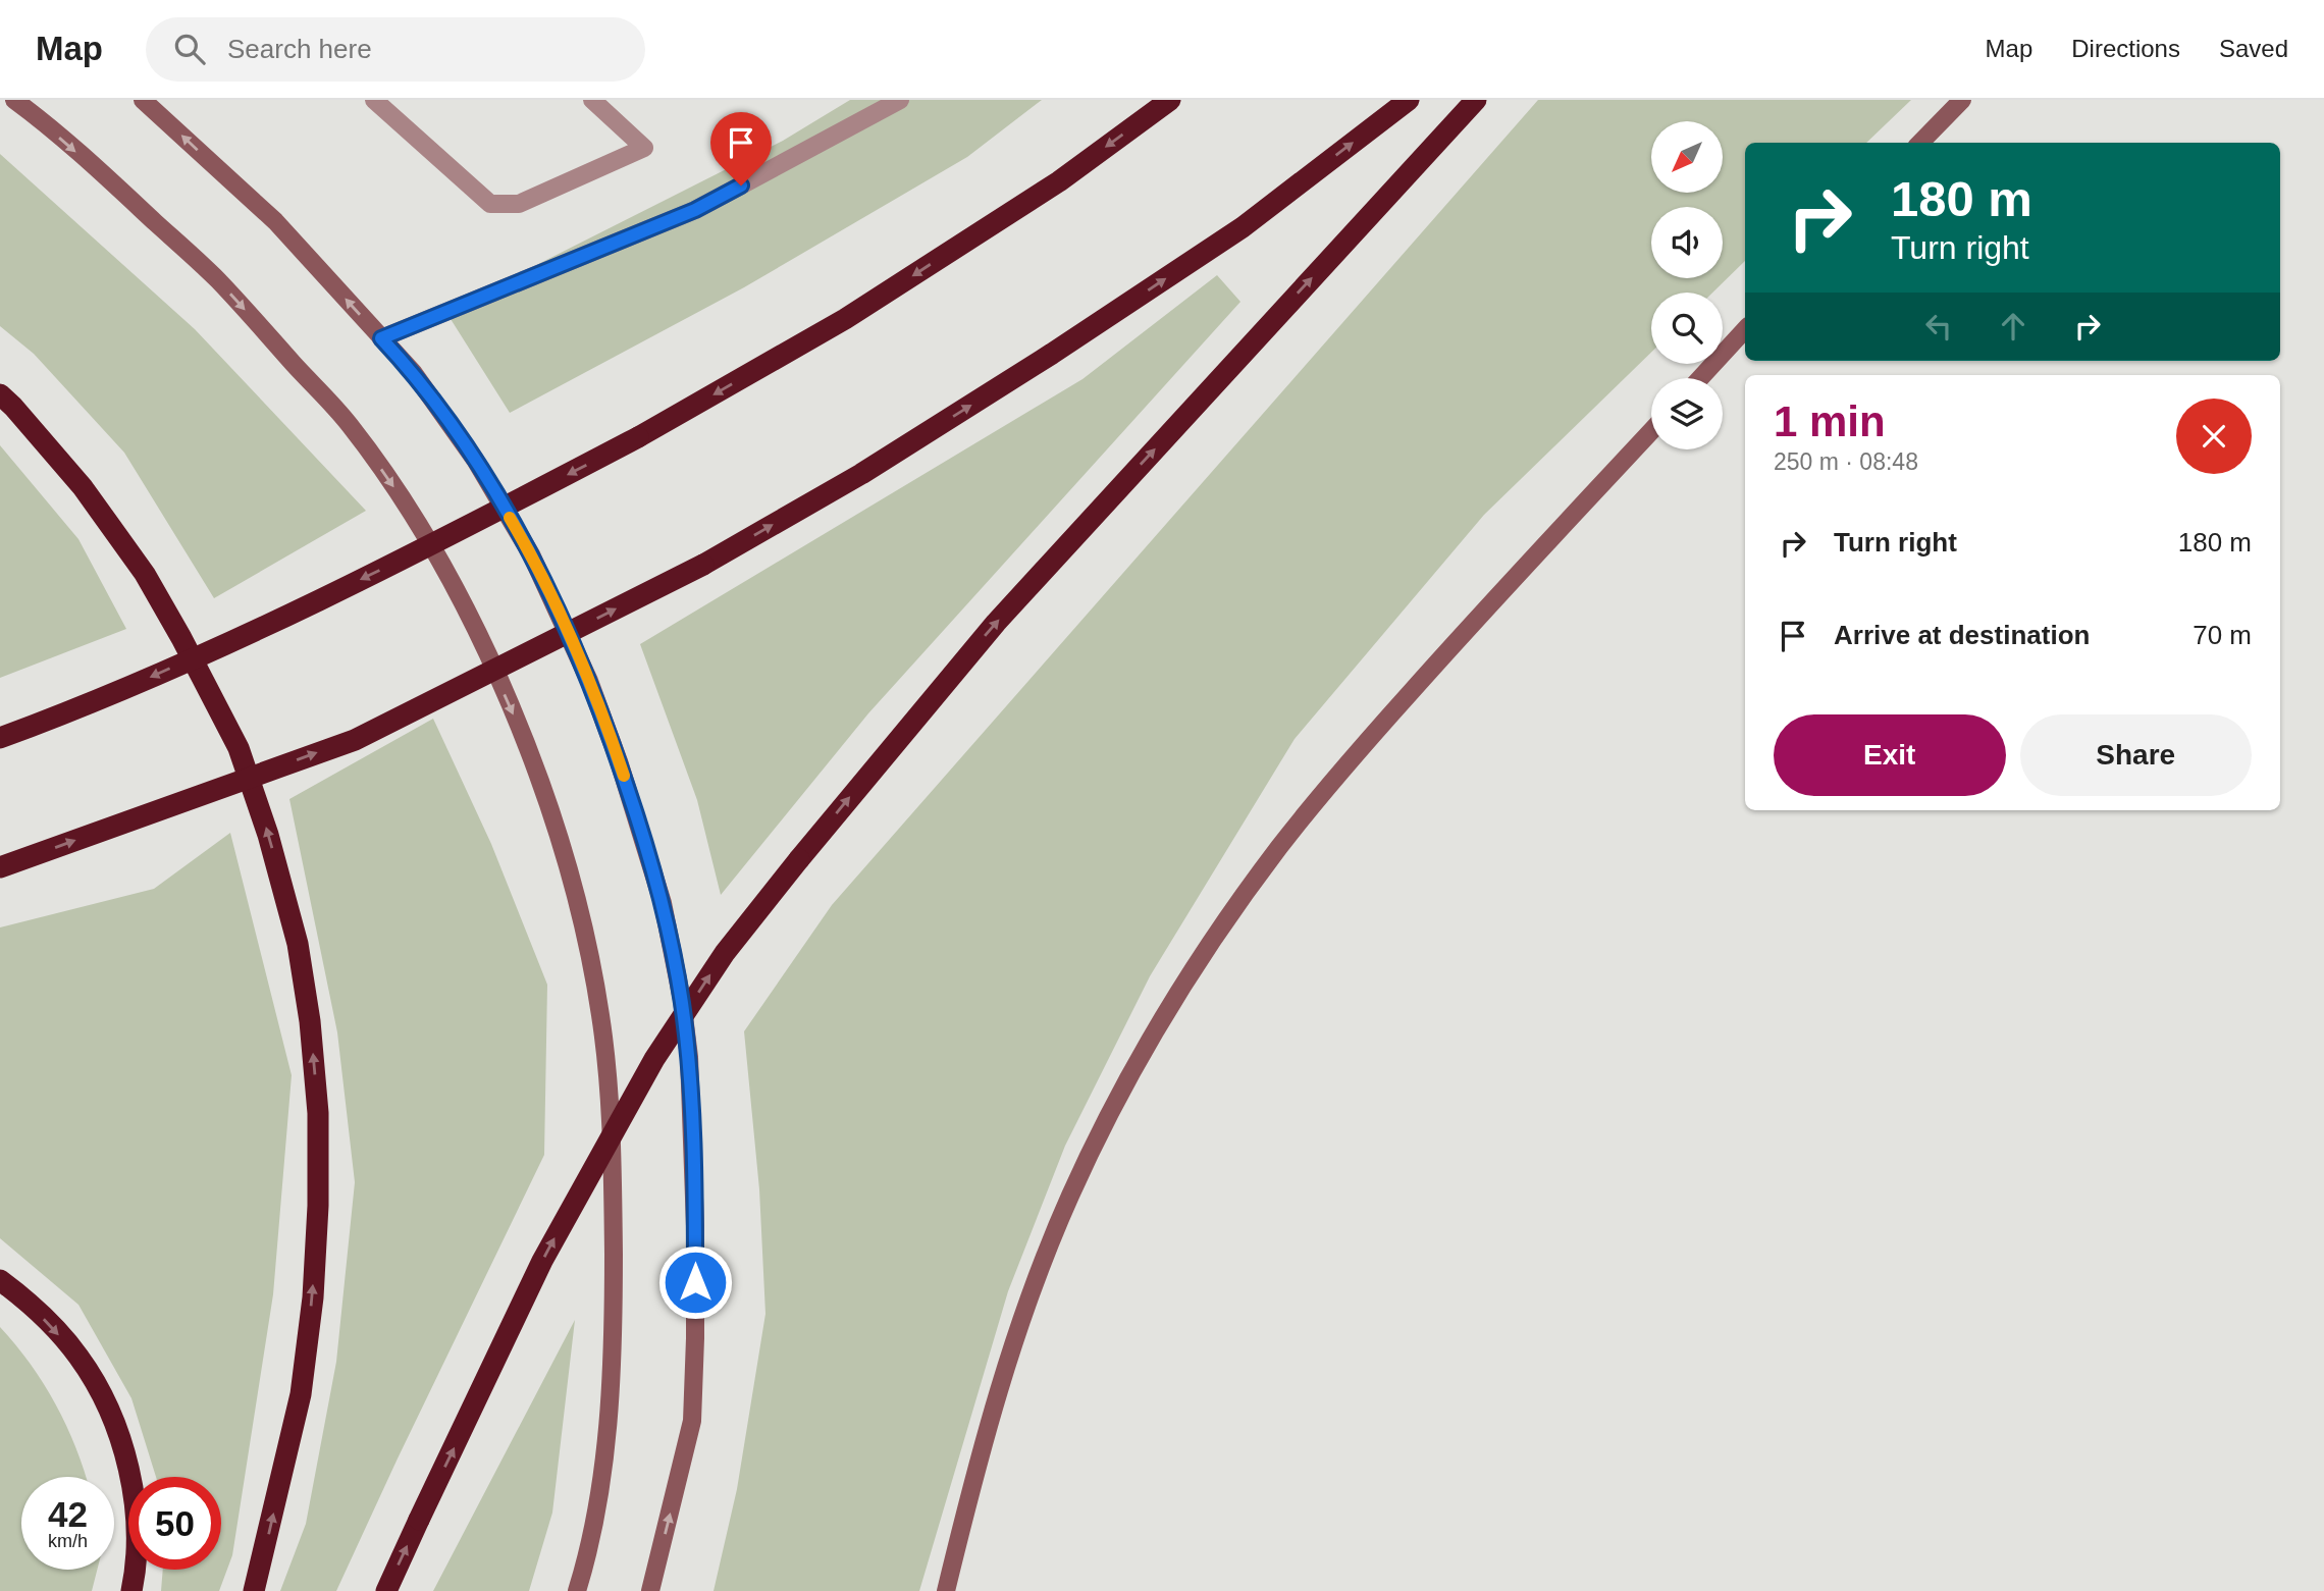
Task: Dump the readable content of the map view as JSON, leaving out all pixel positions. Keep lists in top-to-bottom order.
{
  "north": "bottom left",
  "page": {
    "header": "Map",
    "search": "Search here",
    "nav": ["Map", "Directions", "Saved"],
    "turn": ["180 m", "Turn right"],
    "heading": ["1 min", "250 m · 08:48"],
    "list": [
      {
        "name": "Turn right",
        "value": "180 m"
      },
      {
        "name": "Arrive at destination",
        "value": "70 m"
      }
    ],
    "buttons": ["Exit", "Share"],
    "speed": "42 km/h",
    "limit": "50"
  }
}
